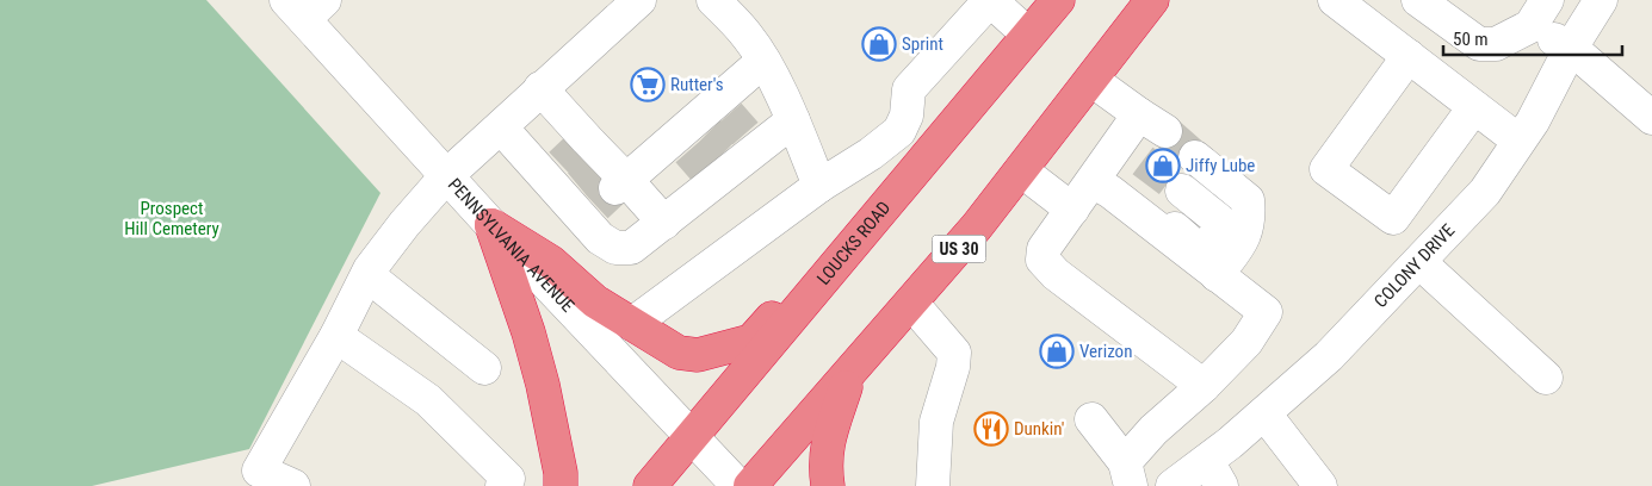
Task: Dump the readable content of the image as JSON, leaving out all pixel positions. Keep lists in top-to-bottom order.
{
  "streets": {
    "highway": ["LOUCKS ROAD", "US 30"],
    "street": ["PENNSYLVANIA AVENUE", "COLONY DRIVE"]
  },
  "crossings": [
    ["LOUCKS ROAD", "PENNSYLVANIA AVENUE"]
  ],
  "parks": ["Prospect Hill Cemetery"],
  "places": {
    "shop": ["Sprint", "Jiffy Lube", "Verizon"],
    "supermarket": ["Rutter's"],
    "restaurant": ["Dunkin'"]
  },
  "scale_bar": "50 m"
}
